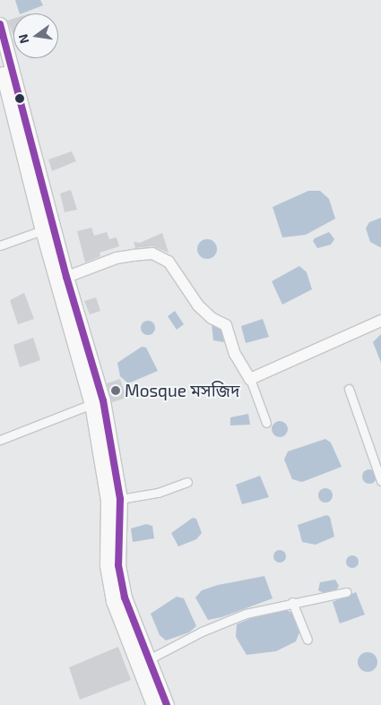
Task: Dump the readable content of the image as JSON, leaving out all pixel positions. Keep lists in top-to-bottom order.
{
  "places": ["Mosque মসজিদ"],
  "north": "left"
}
